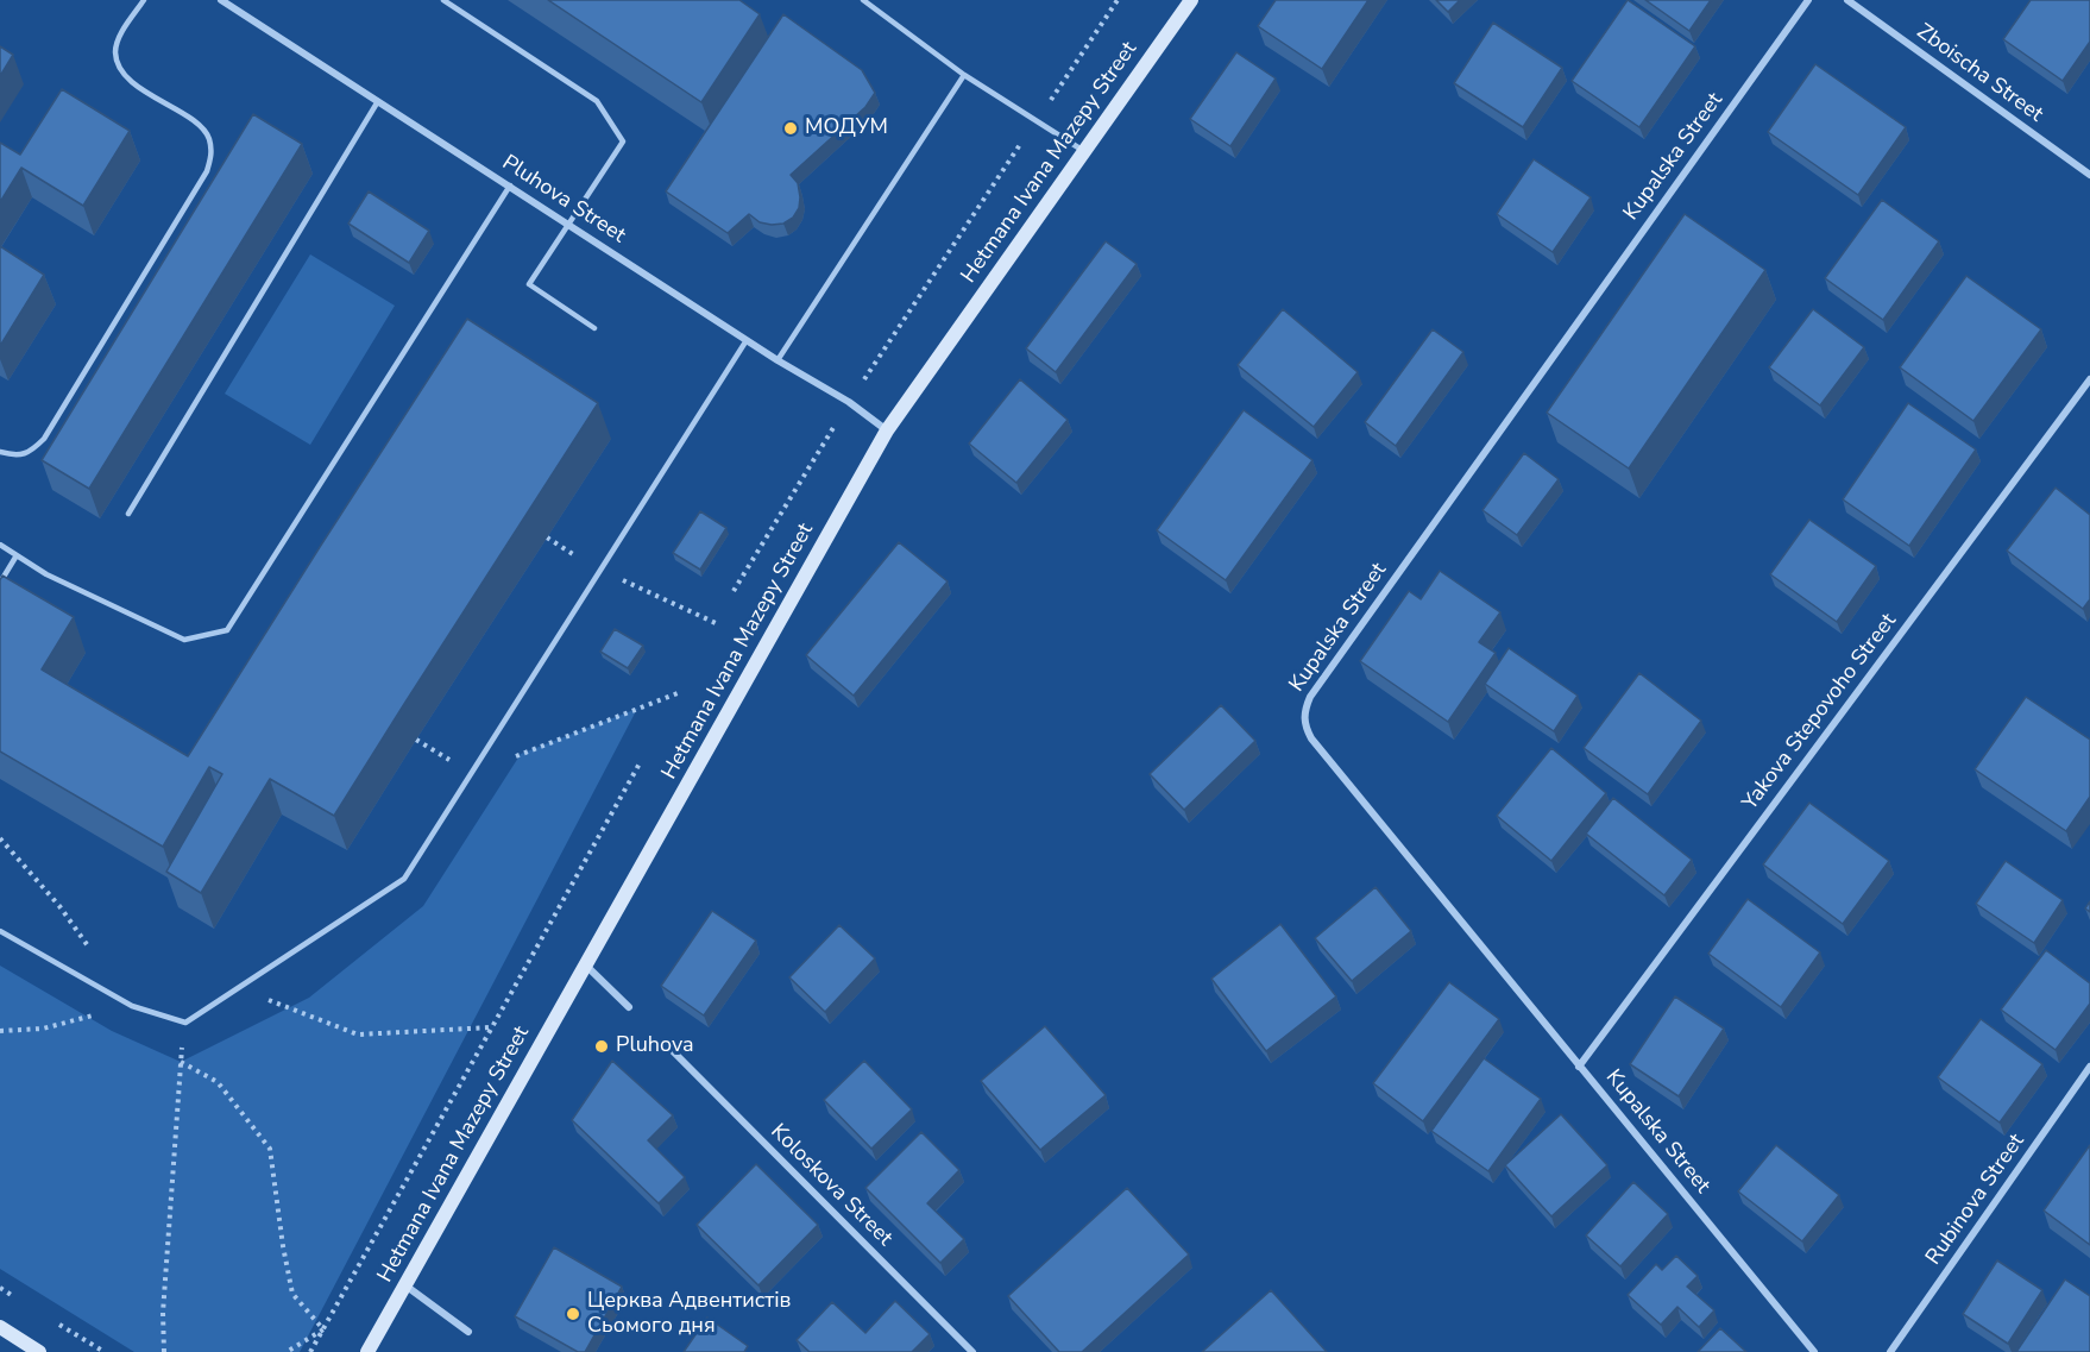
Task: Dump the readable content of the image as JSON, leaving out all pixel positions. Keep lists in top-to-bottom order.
{
  "streets": {
    "main road": ["Hetmana Ivana Mazepy Street"],
    "street": [
      "Zboischa Street",
      "Kupalska Street",
      "Pluhova Street",
      "Yakova Stepovoho Street",
      "Koloskova Street",
      "Rubinova Street"
    ]
  },
  "crossings": [
    ["Kupalska Street", "Yakova Stepovoho Street"],
    ["Hetmana Ivana Mazepy Street", "Pluhova Street"]
  ],
  "places": ["МОДУМ", "Pluhova", "Церква Адвентистів Сьомого дня"]
}
